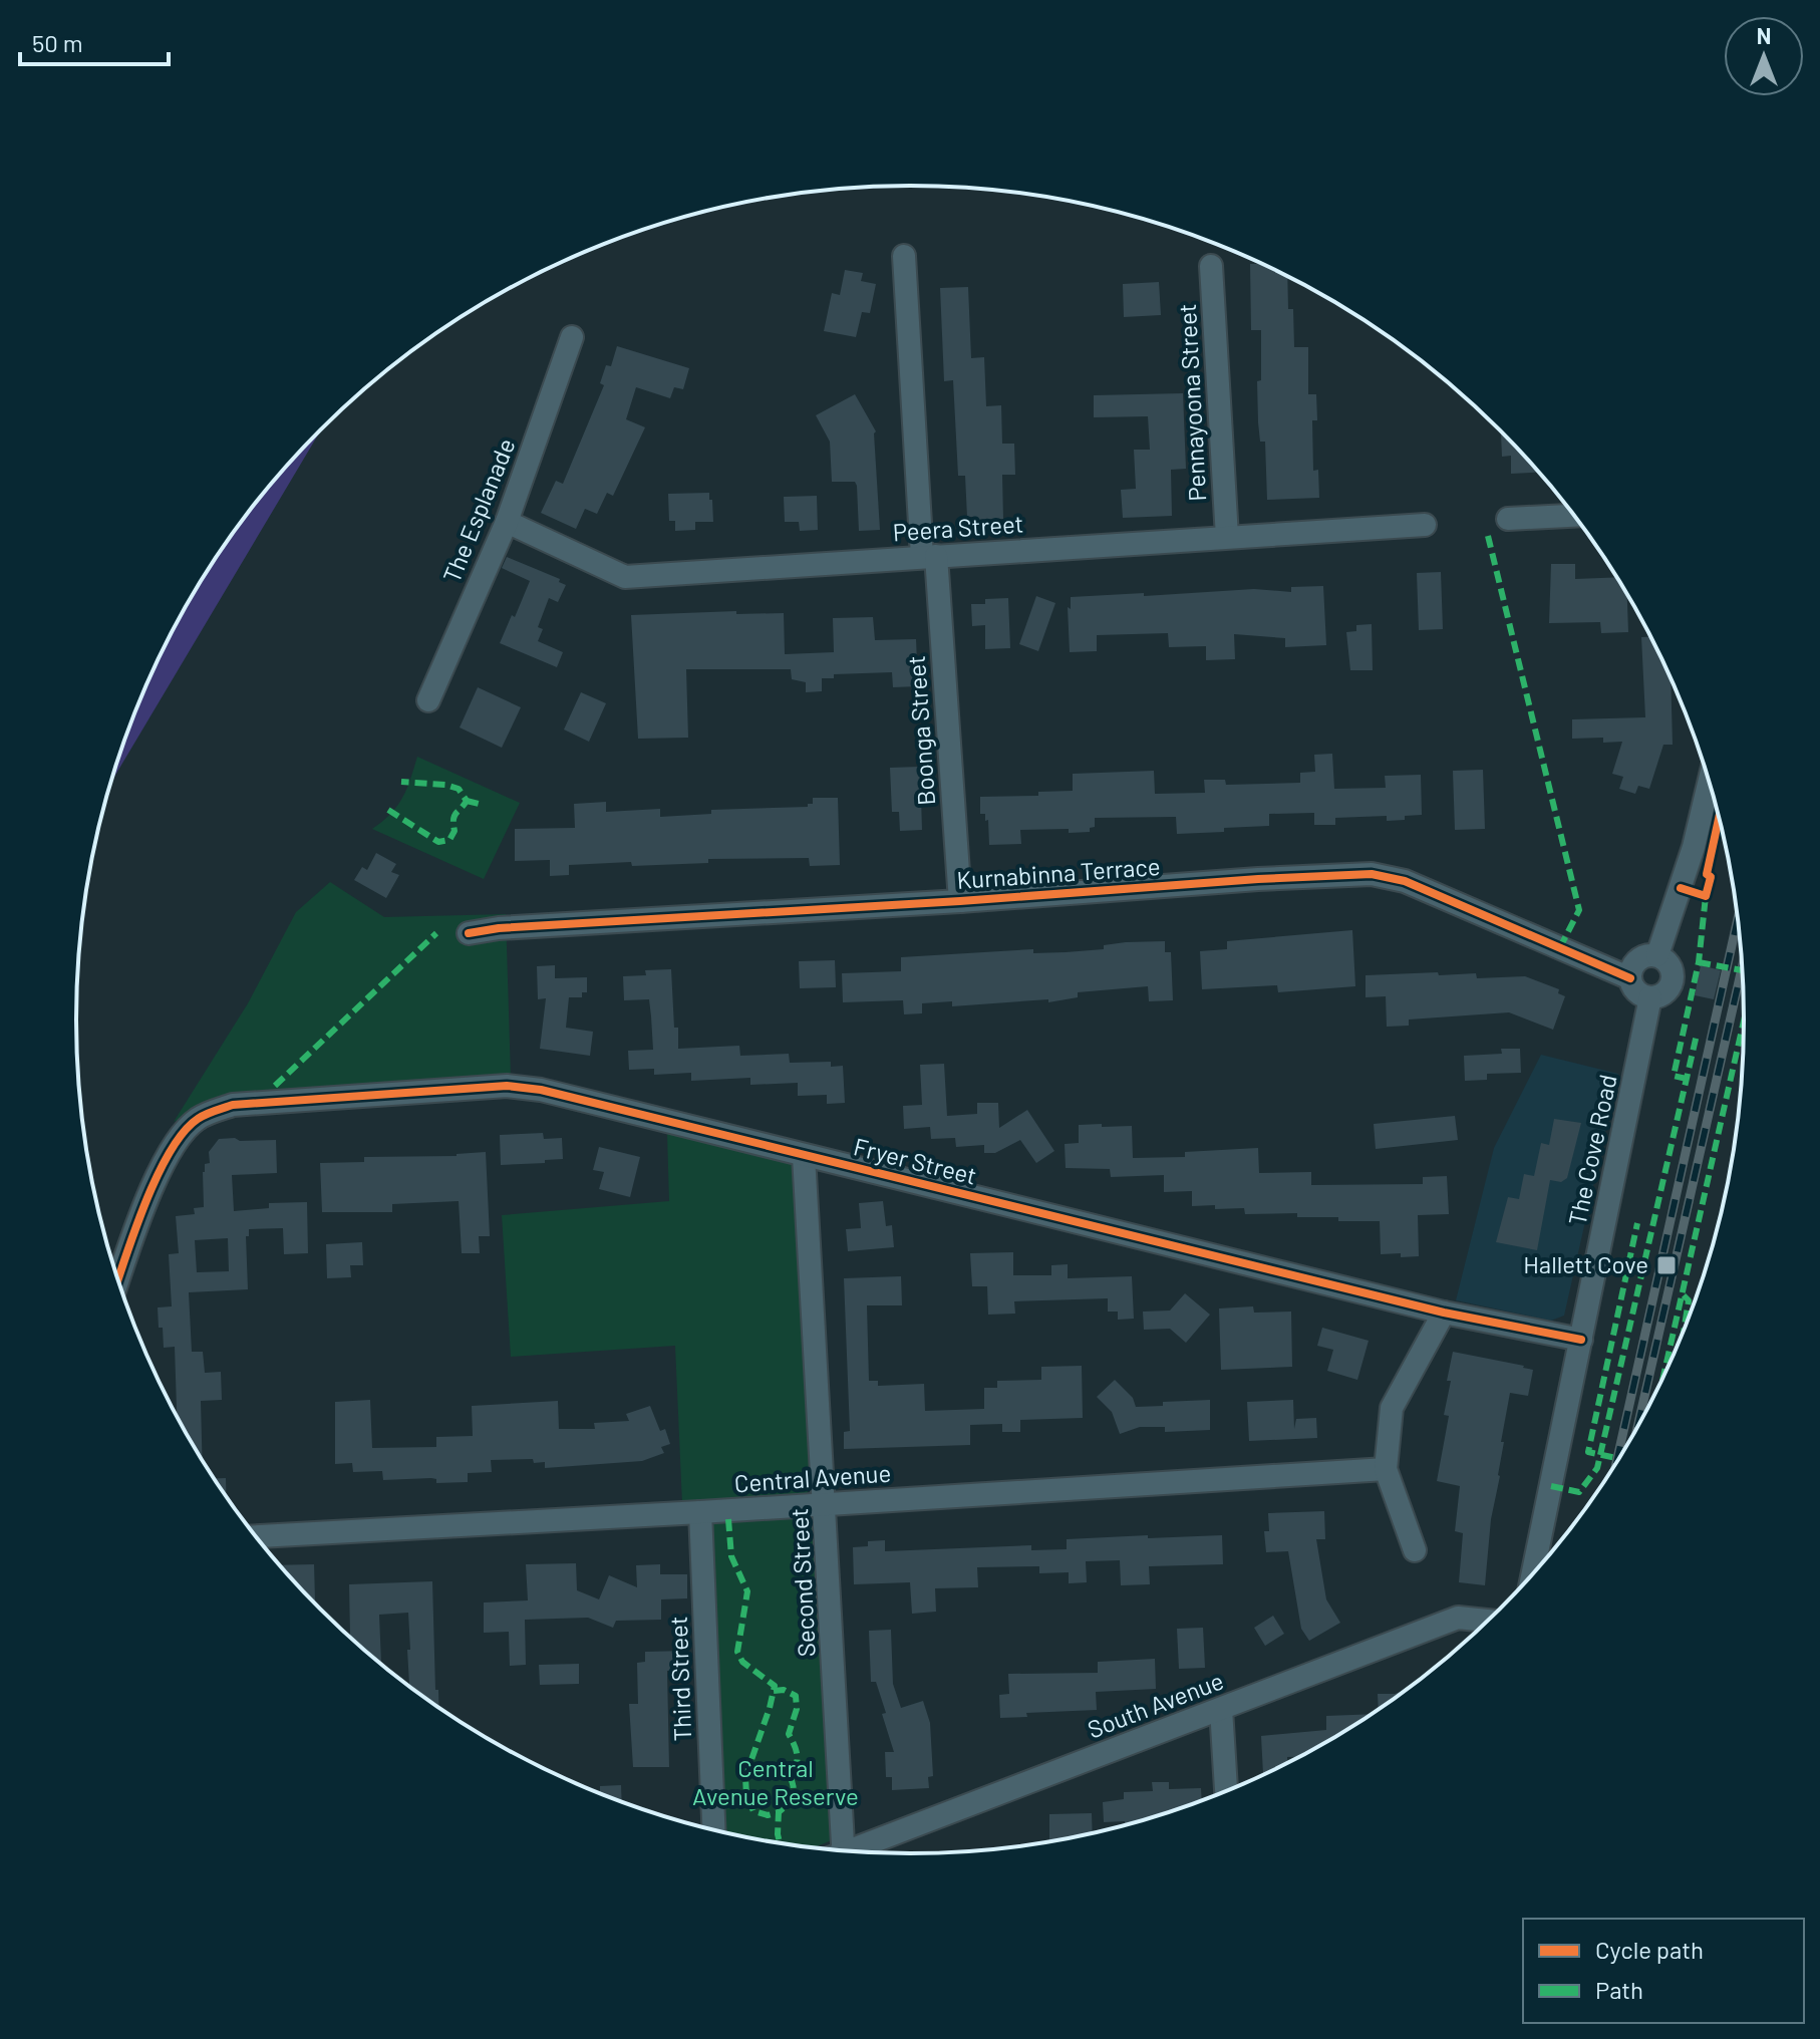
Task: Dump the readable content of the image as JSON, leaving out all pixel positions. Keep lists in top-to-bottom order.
{
  "streets": {
    "street": [
      "Pennayoona Street",
      "The Esplanade",
      "Peera Street",
      "Boonga Street",
      "Kurnabinna Terrace",
      "The Cove Road",
      "Fryer Street",
      "Central Avenue",
      "Second Street",
      "Third Street",
      "South Avenue"
    ]
  },
  "crossings": [
    ["Pennayoona Street", "Peera Street"],
    ["The Esplanade", "Peera Street"],
    ["Peera Street", "Boonga Street"],
    ["Boonga Street", "Kurnabinna Terrace"],
    ["Kurnabinna Terrace", "The Cove Road"],
    ["The Cove Road", "Fryer Street"],
    ["Fryer Street", "Second Street"],
    ["Central Avenue", "Second Street"],
    ["Central Avenue", "Third Street"]
  ],
  "parks": ["Central Avenue Reserve"],
  "places": {
    "transit": ["Hallett Cove"]
  },
  "legend": ["Cycle path", "Path"],
  "scale_bar": "50 m",
  "north": "top"
}
